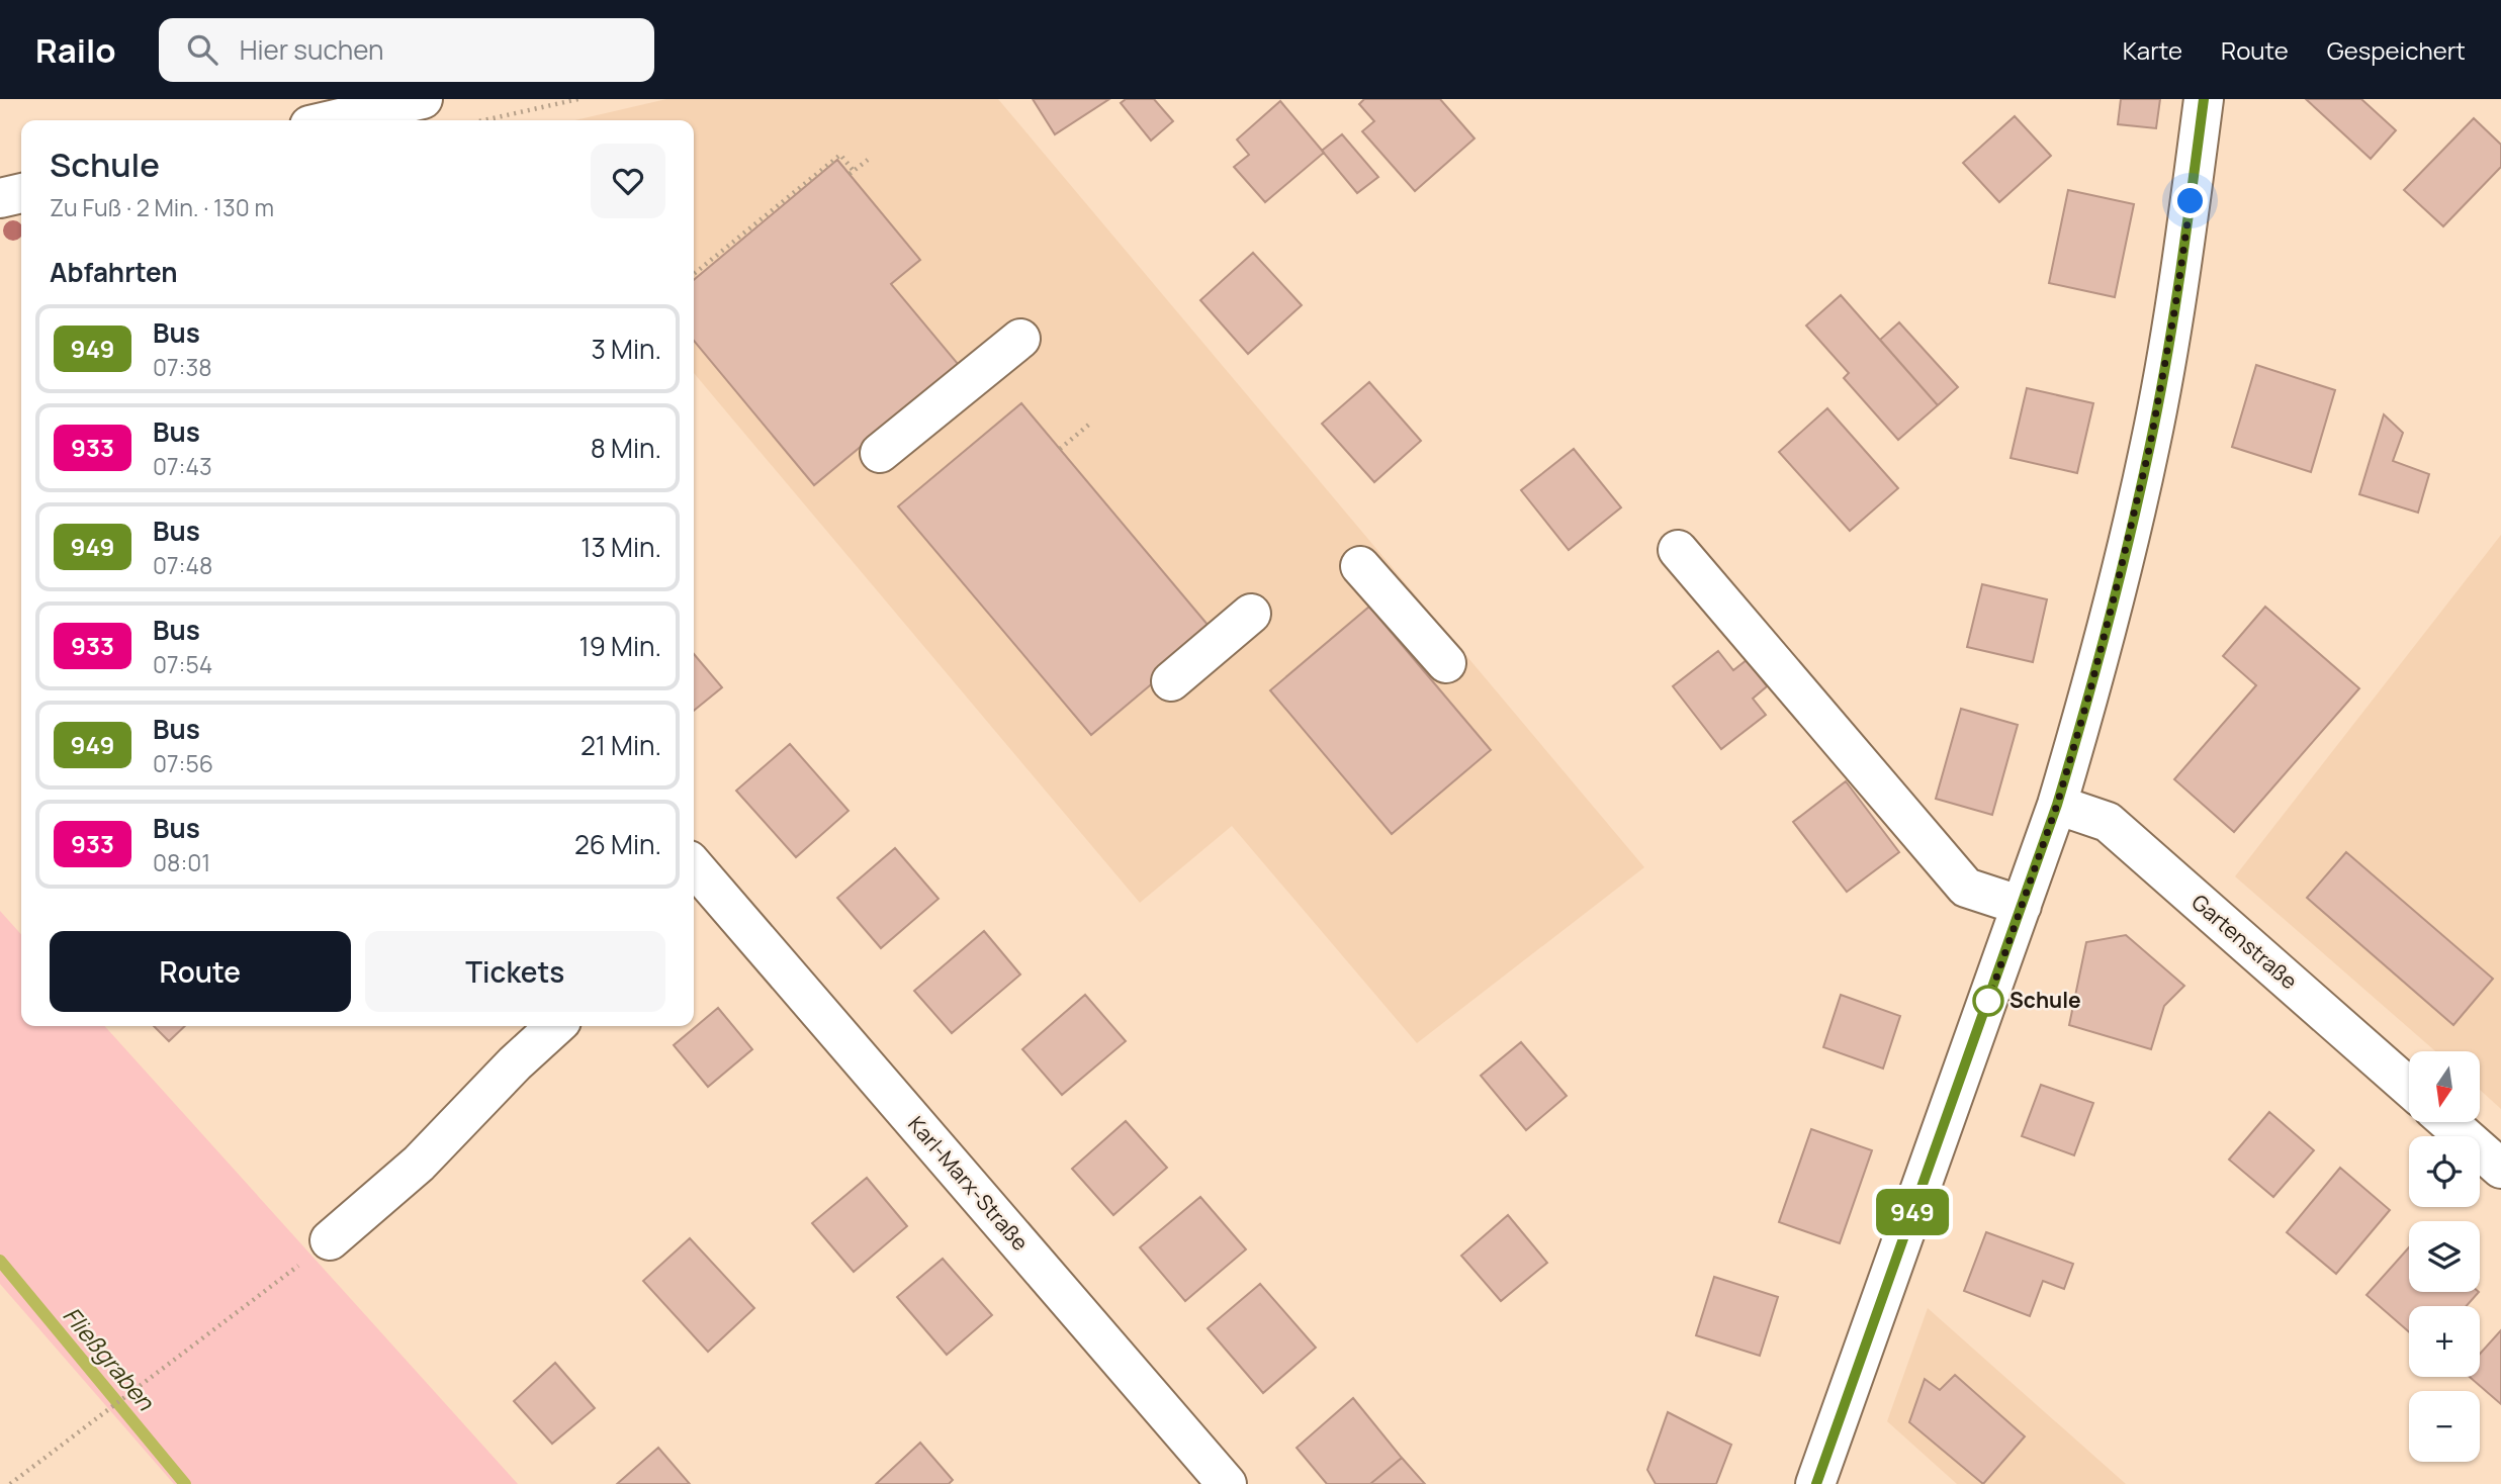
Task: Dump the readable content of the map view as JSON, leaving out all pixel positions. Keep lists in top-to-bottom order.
{
  "streets": {
    "street": ["Gartenstraße", "Karl-Marx-Straße"]
  },
  "water": ["Fließgraben"],
  "places": ["Schule"],
  "lines": ["bus line 949"],
  "north": "bottom",
  "page": {
    "header": "Railo",
    "search": "Hier suchen",
    "nav": ["Karte", "Route", "Gespeichert"],
    "on_map": "949",
    "heading": [
      ["Schule", "Zu Fuß · 2 Min. · 130 m"],
      "Abfahrten"
    ],
    "list": [
      {
        "mark": "949",
        "name": "Bus",
        "note": "07:38",
        "value": "3 Min."
      },
      {
        "mark": "933",
        "name": "Bus",
        "note": "07:43",
        "value": "8 Min."
      },
      {
        "mark": "949",
        "name": "Bus",
        "note": "07:48",
        "value": "13 Min."
      },
      {
        "mark": "933",
        "name": "Bus",
        "note": "07:54",
        "value": "19 Min."
      },
      {
        "mark": "949",
        "name": "Bus",
        "note": "07:56",
        "value": "21 Min."
      },
      {
        "mark": "933",
        "name": "Bus",
        "note": "08:01",
        "value": "26 Min."
      }
    ],
    "buttons": ["Route", "Tickets"],
    "map_buttons": ["+", "−"]
  }
}
